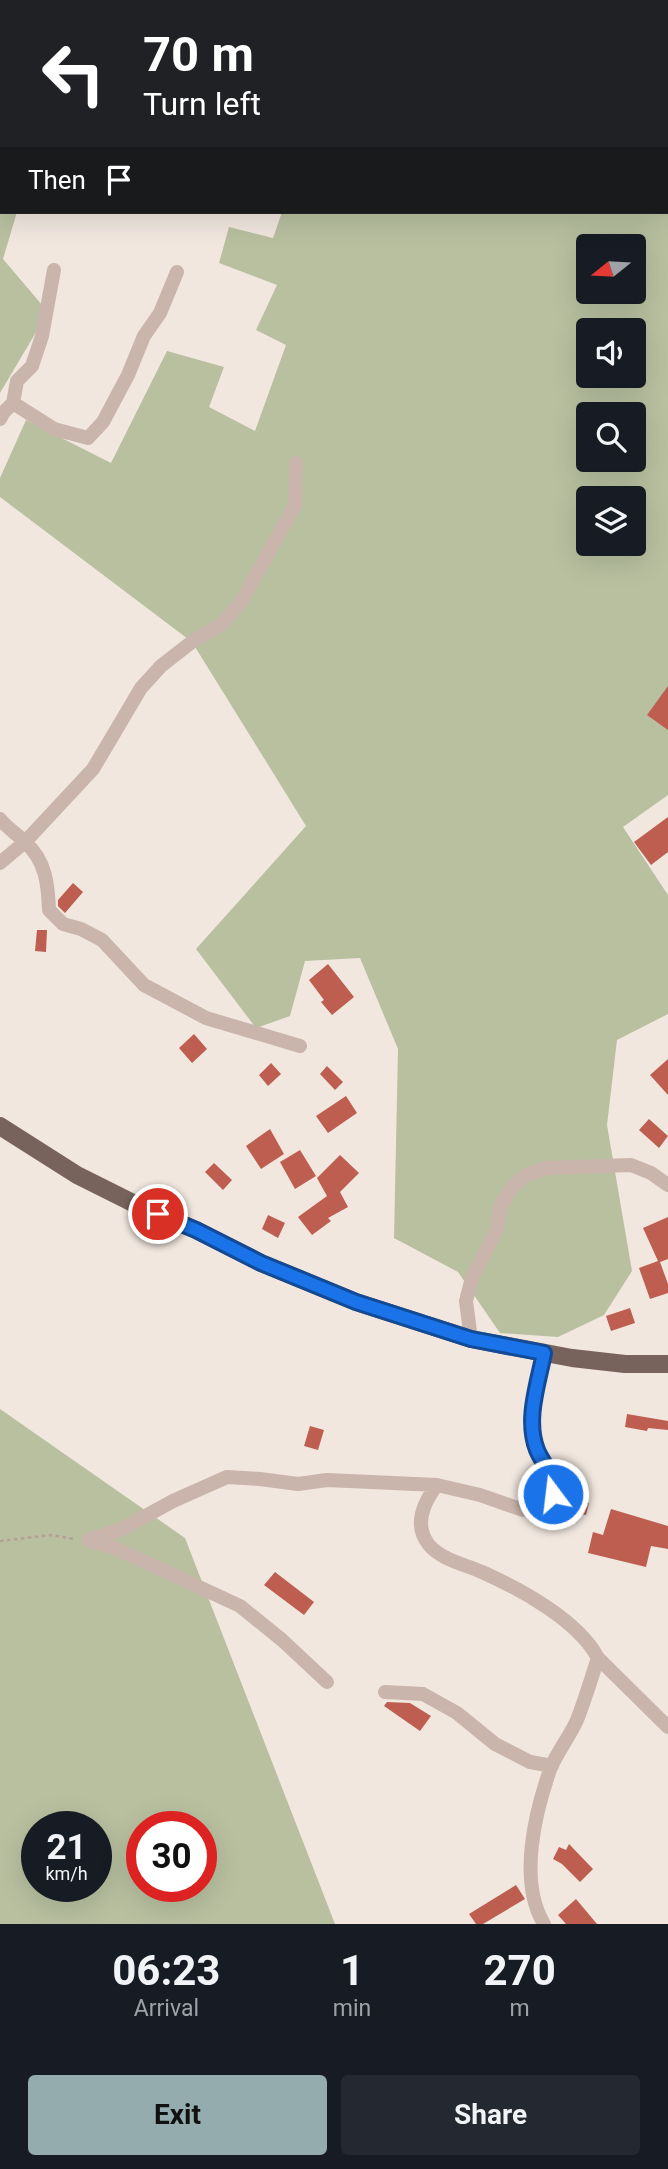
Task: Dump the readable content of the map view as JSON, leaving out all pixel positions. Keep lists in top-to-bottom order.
{
  "north": "left",
  "page": {
    "turn": ["70 m", "Turn left"],
    "then": "Then",
    "speed": "21 km/h",
    "limit": "30",
    "eta": [
      "06:23",
      "Arrival",
      "1",
      "min",
      "270",
      "m"
    ],
    "buttons": ["Exit", "Share"]
  }
}
